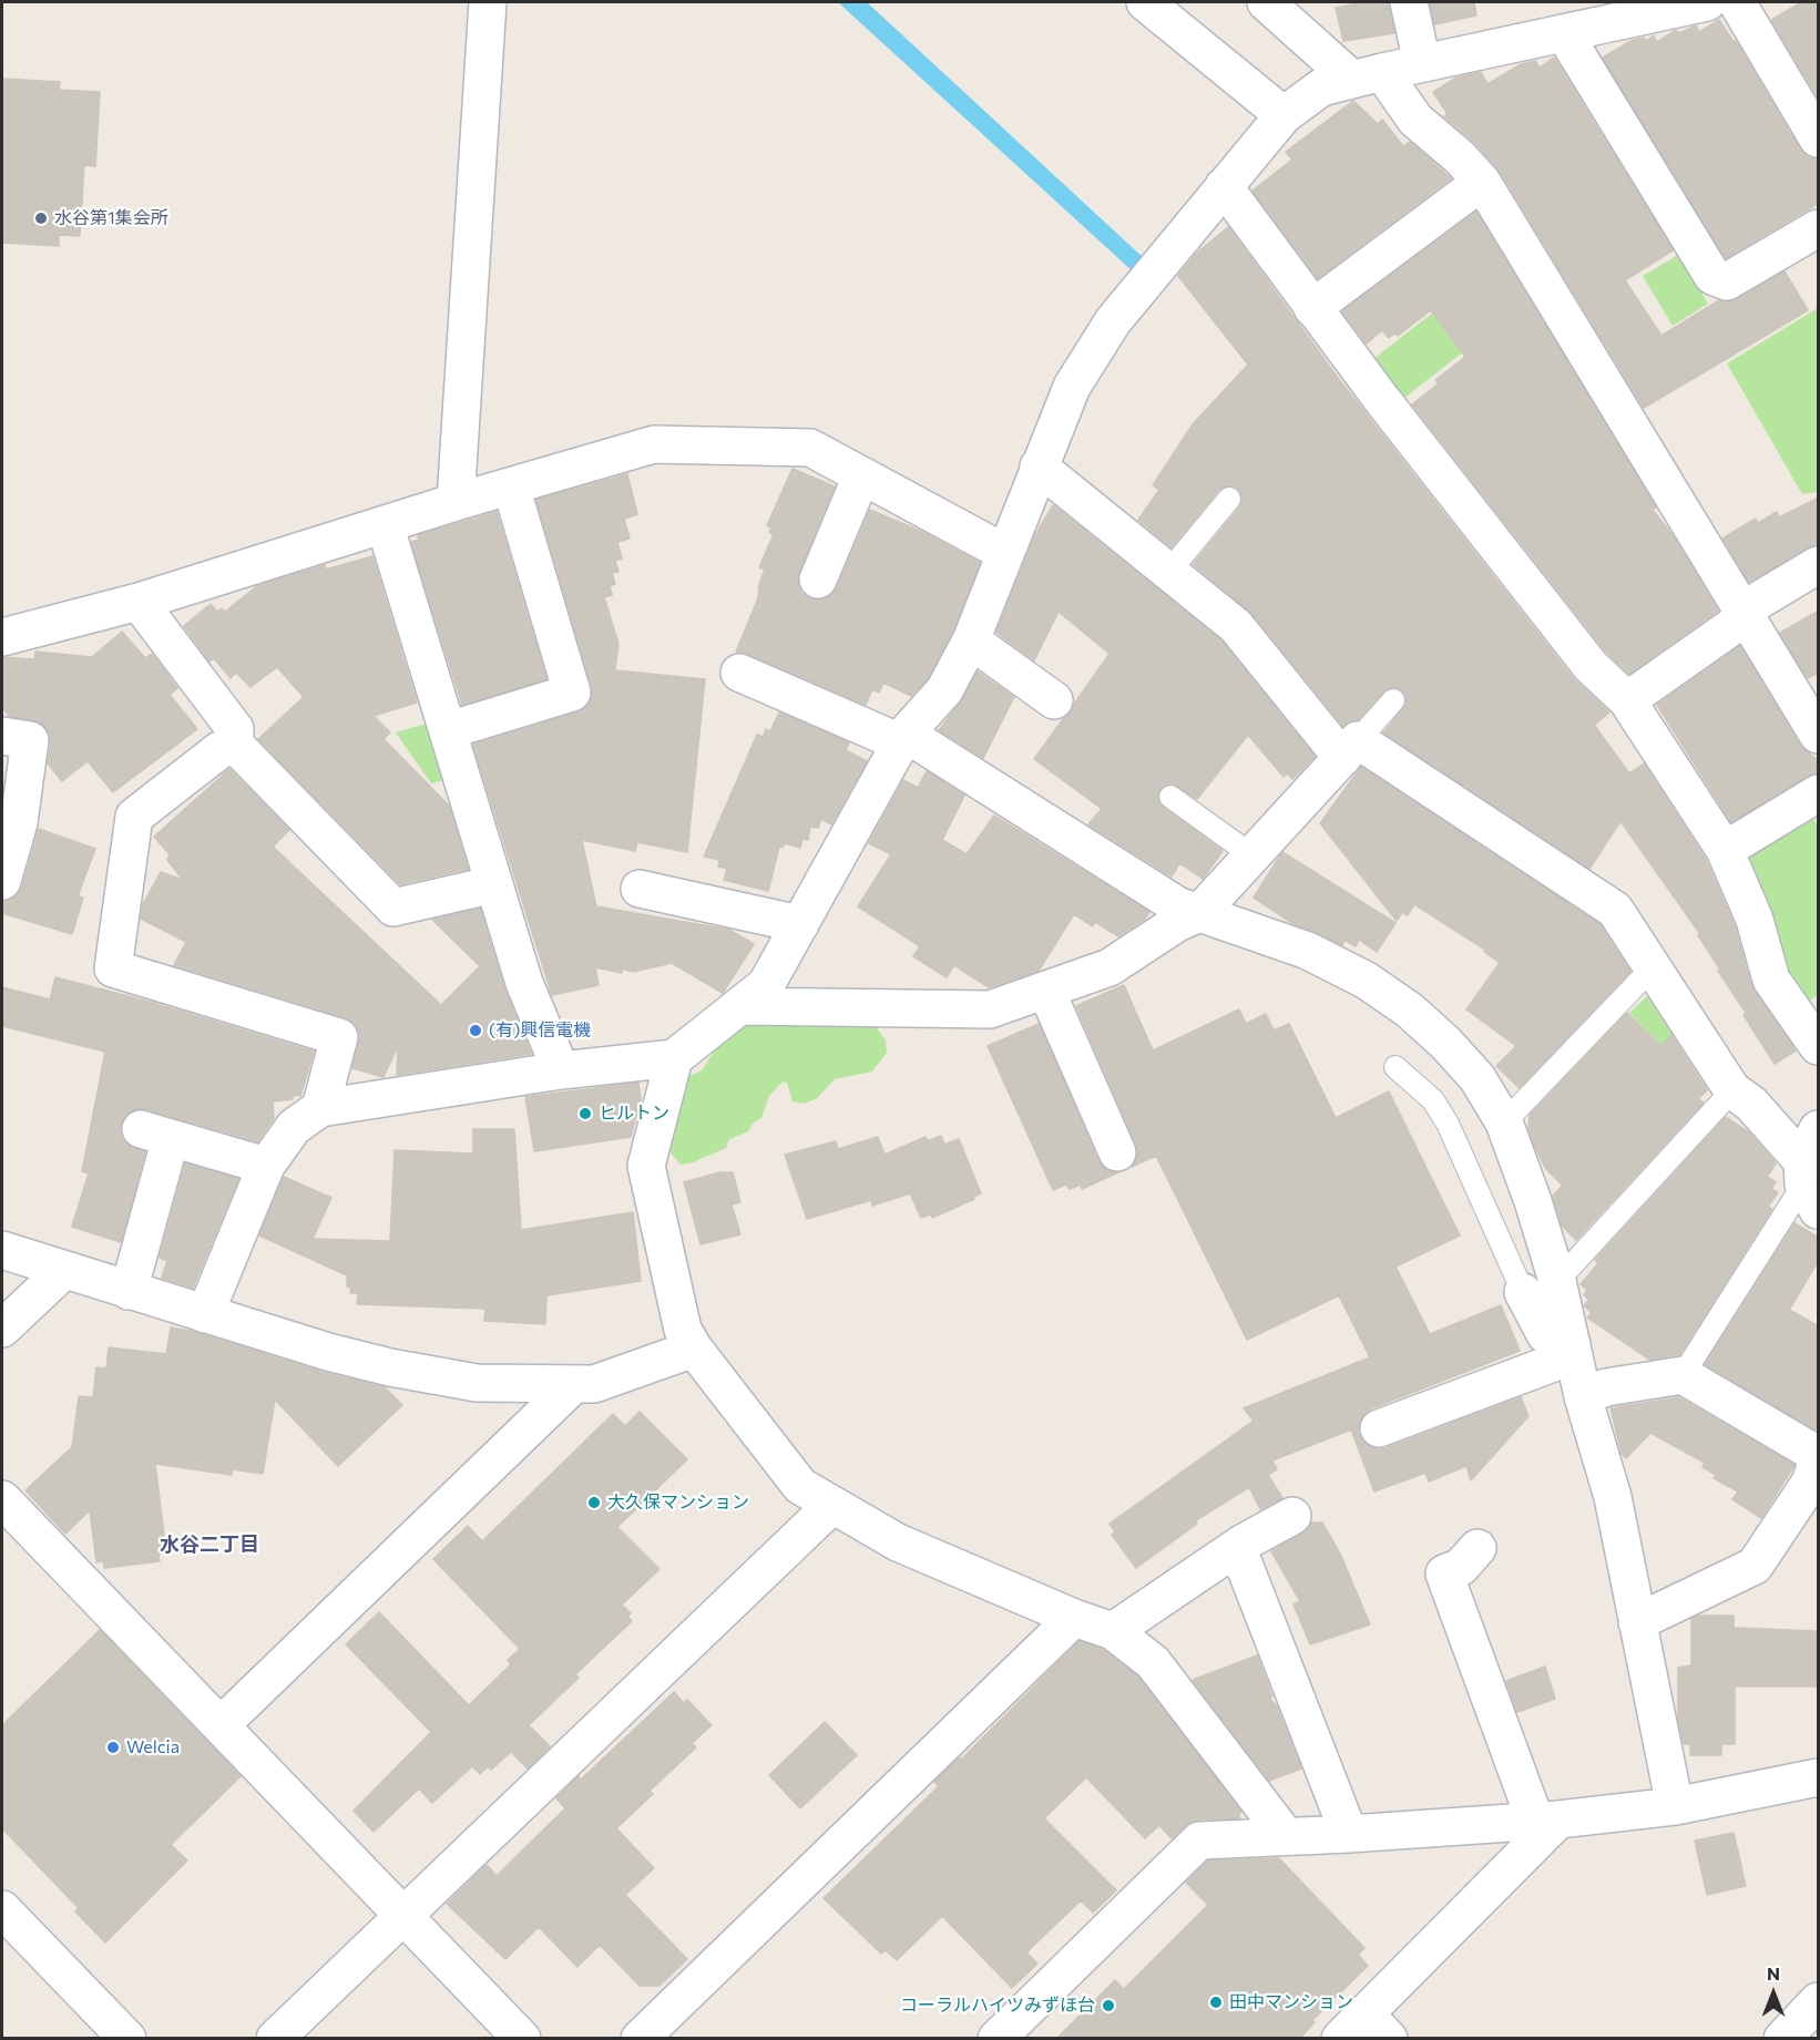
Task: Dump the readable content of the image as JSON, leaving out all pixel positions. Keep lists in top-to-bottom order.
{
  "districts": ["水谷二丁目"],
  "places": [
    "水谷第1集会所",
    "(有)興信電機",
    "ヒルトン",
    "大久保マンション",
    "Welcia",
    "田中マンション",
    "コーラルハイツみずほ台"
  ],
  "north": "top"
}
